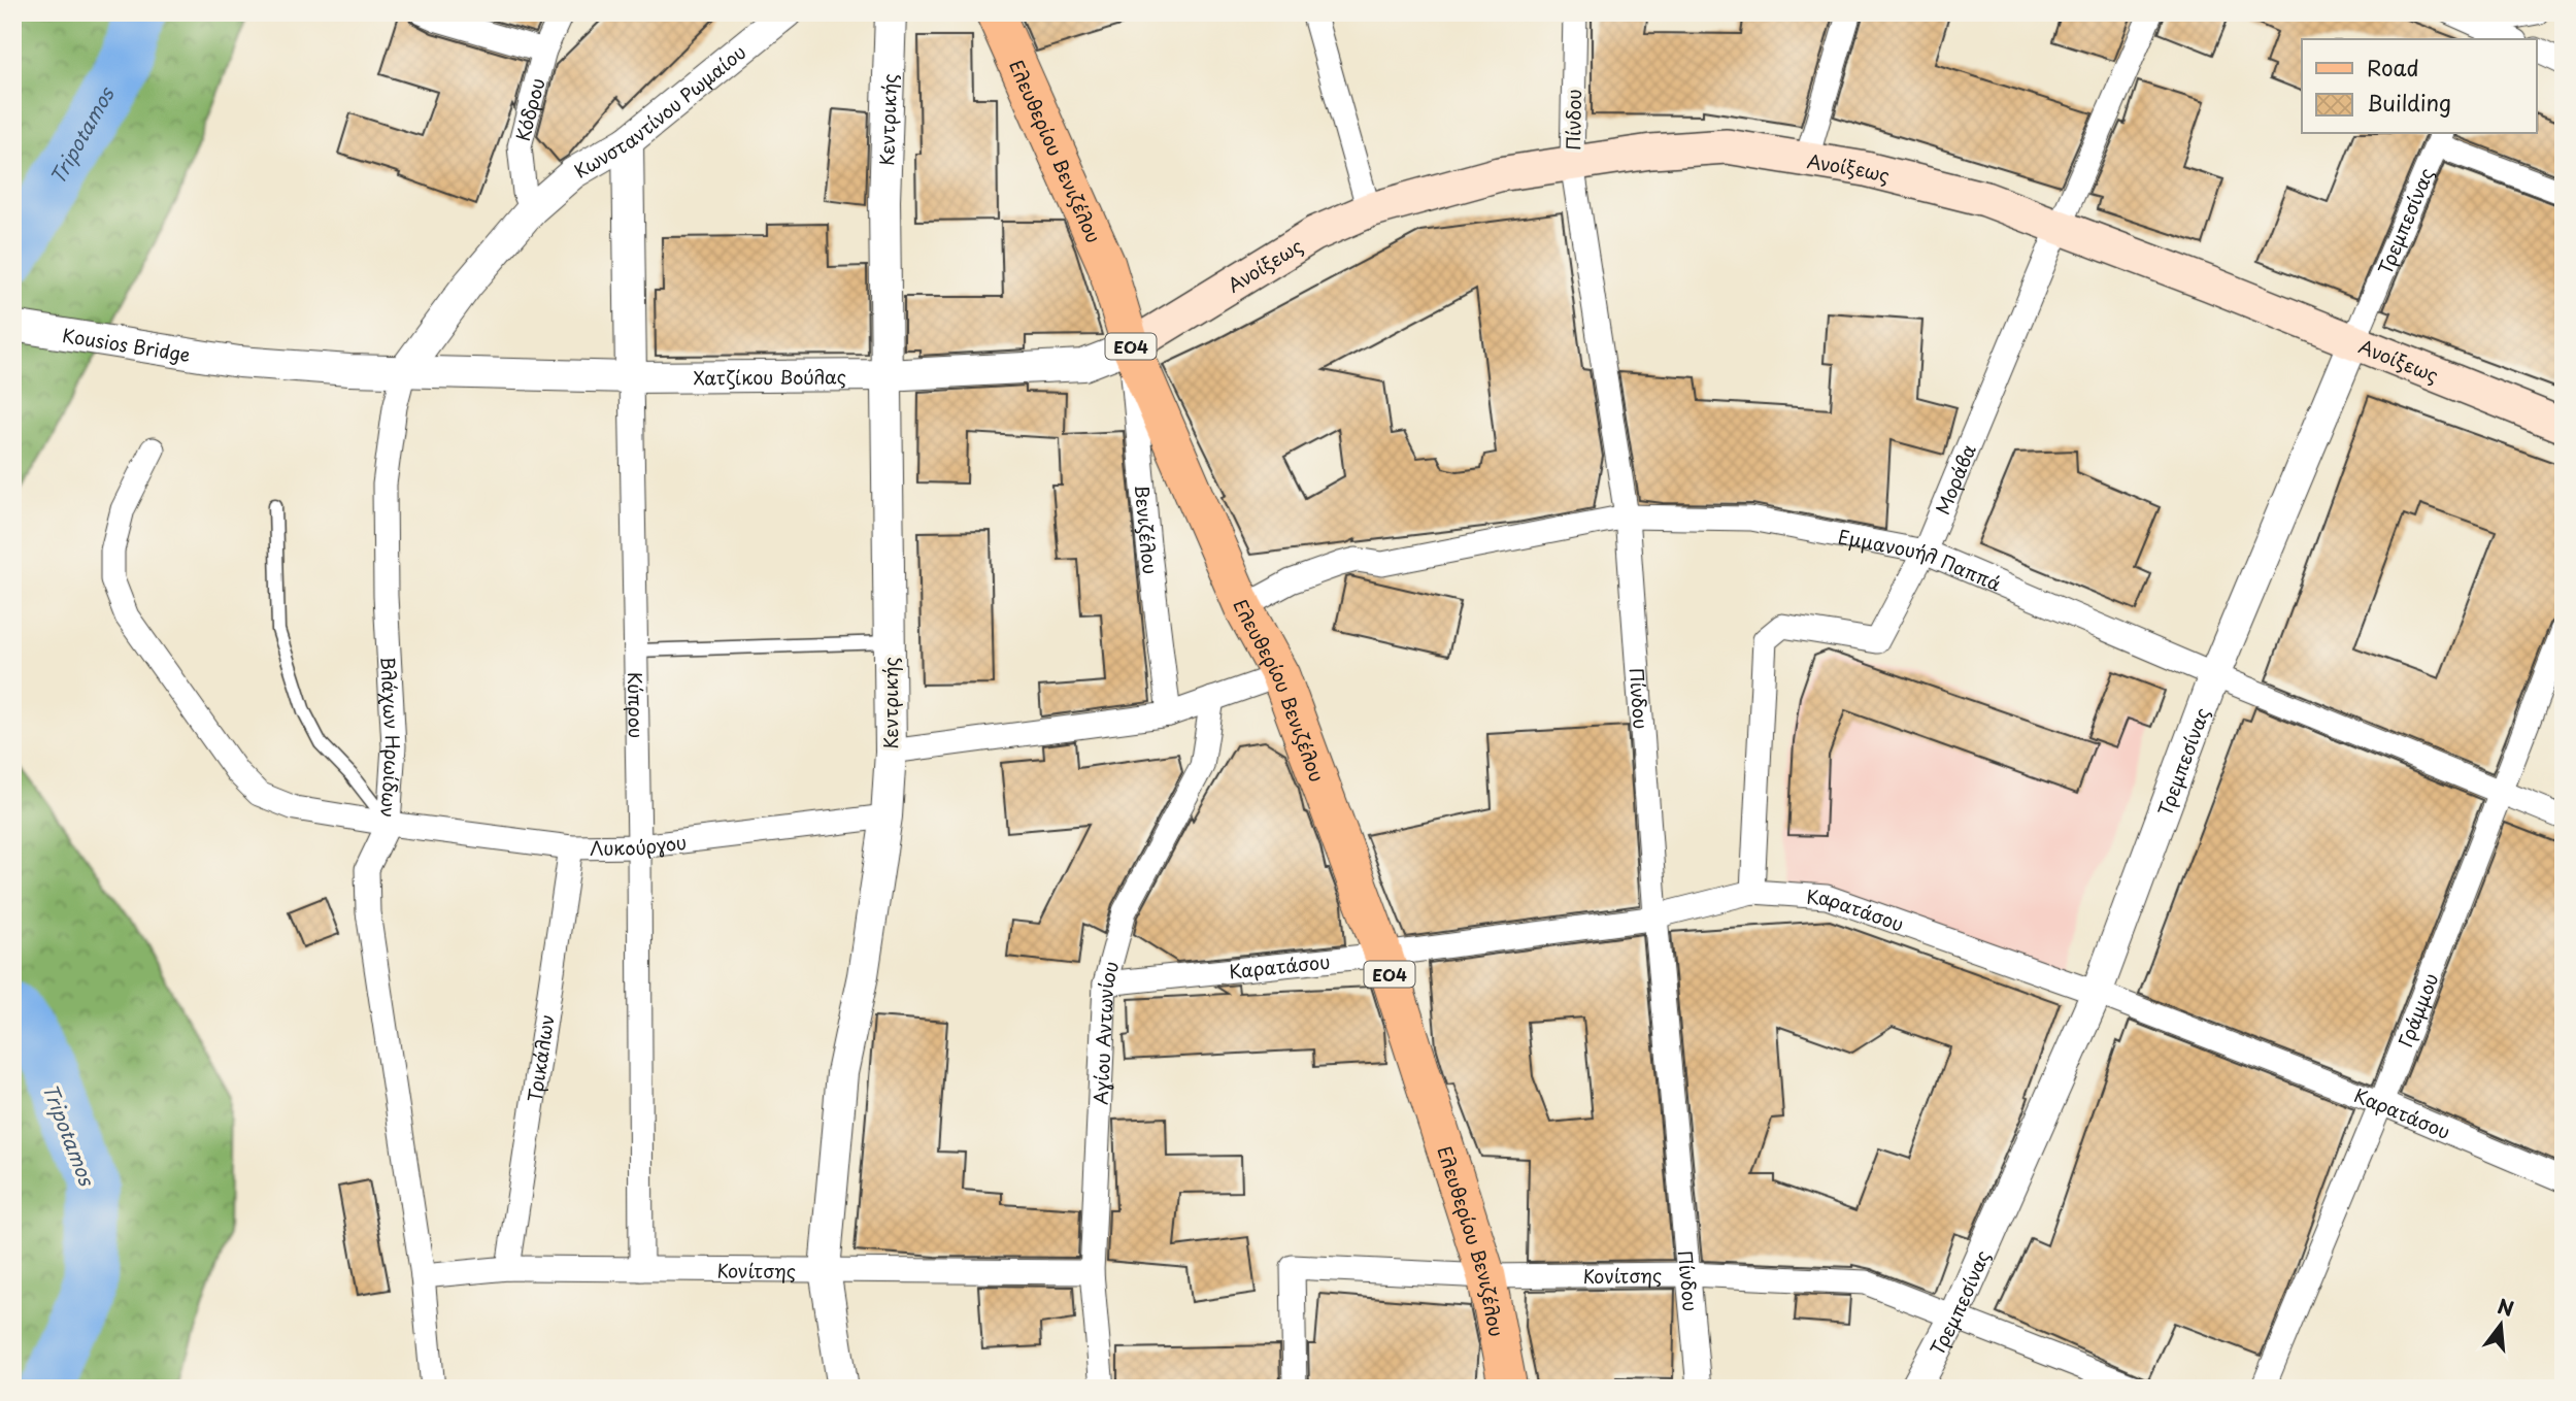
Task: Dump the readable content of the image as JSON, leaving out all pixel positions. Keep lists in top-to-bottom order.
{
  "streets": {
    "main road": ["Ελευθερίου Βενιζέλου", "Ανοίξεως", "ΕΟ4"],
    "street": [
      "Κόδρου",
      "Κωνσταντίνου Ρωμαίου",
      "Κεντρικής",
      "Πίνδου",
      "Τρεμπεσίνας",
      "Kousios Bridge",
      "Χατζίκου Βούλας",
      "Μοράβα",
      "Βενιζέλου",
      "Εμμανουήλ Παππά",
      "Κύπρου",
      "Βλάχων Ηρωίδων",
      "Λυκούργου",
      "Καρατάσου",
      "Γράμμου",
      "Αγίου Αντωνίου",
      "Τρικάλων",
      "Κονίτσης"
    ]
  },
  "crossings": [
    ["Κόδρου", "Κωνσταντίνου Ρωμαίου"],
    ["Κόδρου", "Βλάχων Ηρωίδων"],
    ["Κωνσταντίνου Ρωμαίου", "Κύπρου"],
    ["Κωνσταντίνου Ρωμαίου", "Βλάχων Ηρωίδων"],
    ["Κεντρικής", "Χατζίκου Βούλας"],
    ["Κεντρικής", "Λυκούργου"],
    ["Κεντρικής", "Κονίτσης"],
    ["Πίνδου", "Ανοίξεως"],
    ["Πίνδου", "Εμμανουήλ Παππά"],
    ["Πίνδου", "Καρατάσου"],
    ["Πίνδου", "Κονίτσης"],
    ["Ελευθερίου Βενιζέλου", "Ανοίξεως"],
    ["Ελευθερίου Βενιζέλου", "Χατζίκου Βούλας"],
    ["Ελευθερίου Βενιζέλου", "Βενιζέλου"],
    ["Ελευθερίου Βενιζέλου", "Εμμανουήλ Παππά"],
    ["Ελευθερίου Βενιζέλου", "Καρατάσου"],
    ["Ελευθερίου Βενιζέλου", "Κονίτσης"],
    ["Ανοίξεως", "Τρεμπεσίνας"],
    ["Ανοίξεως", "Χατζίκου Βούλας"],
    ["Ανοίξεως", "Μοράβα"],
    ["Ανοίξεως", "Βενιζέλου"],
    ["Τρεμπεσίνας", "Εμμανουήλ Παππά"],
    ["Τρεμπεσίνας", "Καρατάσου"],
    ["Τρεμπεσίνας", "Κονίτσης"],
    ["Kousios Bridge", "Χατζίκου Βούλας"],
    ["Kousios Bridge", "Βλάχων Ηρωίδων"],
    ["Χατζίκου Βούλας", "Βενιζέλου"],
    ["Χατζίκου Βούλας", "Κύπρου"],
    ["Χατζίκου Βούλας", "Βλάχων Ηρωίδων"],
    ["Μοράβα", "Εμμανουήλ Παππά"],
    ["Μοράβα", "Καρατάσου"],
    ["Εμμανουήλ Παππά", "Γράμμου"],
    ["Κύπρου", "Λυκούργου"],
    ["Κύπρου", "Κονίτσης"],
    ["Βλάχων Ηρωίδων", "Λυκούργου"],
    ["Βλάχων Ηρωίδων", "Κονίτσης"],
    ["Λυκούργου", "Τρικάλων"],
    ["Καρατάσου", "Γράμμου"],
    ["Καρατάσου", "Αγίου Αντωνίου"],
    ["Αγίου Αντωνίου", "Κονίτσης"],
    ["Τρικάλων", "Κονίτσης"]
  ],
  "water": ["Tripotamos"],
  "legend": ["Road", "Building"],
  "north": "top"
}
